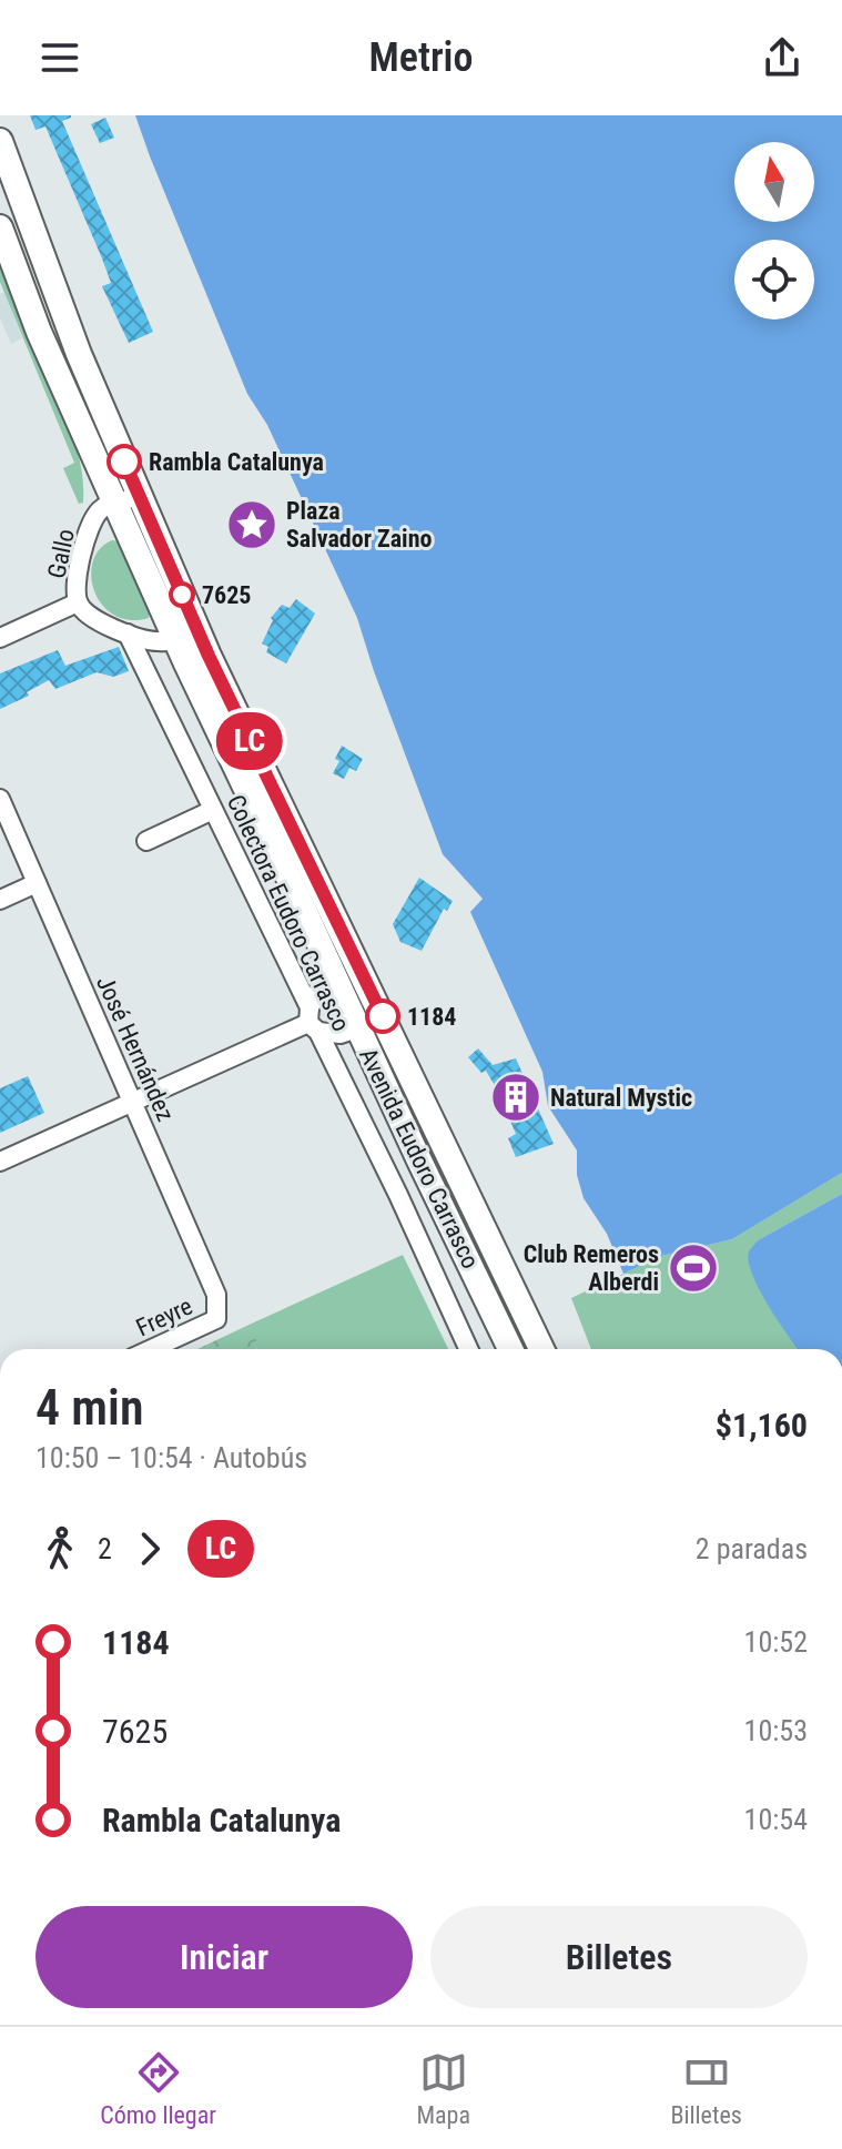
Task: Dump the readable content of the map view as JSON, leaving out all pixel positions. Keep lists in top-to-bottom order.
{
  "streets": {
    "main road": ["Avenida Eudoro Carrasco"],
    "street": [
      "Gallo",
      "Colectora Eudoro Carrasco",
      "José Hernández",
      "Freyre"
    ]
  },
  "crossings": [
    ["Gallo", "Colectora Eudoro Carrasco"],
    ["Gallo", "Avenida Eudoro Carrasco"],
    ["José Hernández", "Freyre"]
  ],
  "places": {
    "other": ["Rambla Catalunya", "7625", "1184"],
    "place": ["Plaza Salvador Zaino"],
    "building": ["Natural Mystic"],
    "sports": ["Club Remeros Alberdi"]
  },
  "lines": ["bus line LC"],
  "north": "top",
  "page": {
    "header": "Metrio",
    "on_map": "LC",
    "heading": ["4 min", "10:50 – 10:54 · Autobús", "$1,160"],
    "legs": ["2", "LC", "2 paradas"],
    "list": [
      {
        "name": "1184",
        "value": "10:52"
      },
      {
        "name": "7625",
        "value": "10:53"
      },
      {
        "name": "Rambla Catalunya",
        "value": "10:54"
      }
    ],
    "buttons": ["Iniciar", "Billetes"],
    "tabs": ["Cómo llegar", "Mapa", "Billetes"]
  }
}
